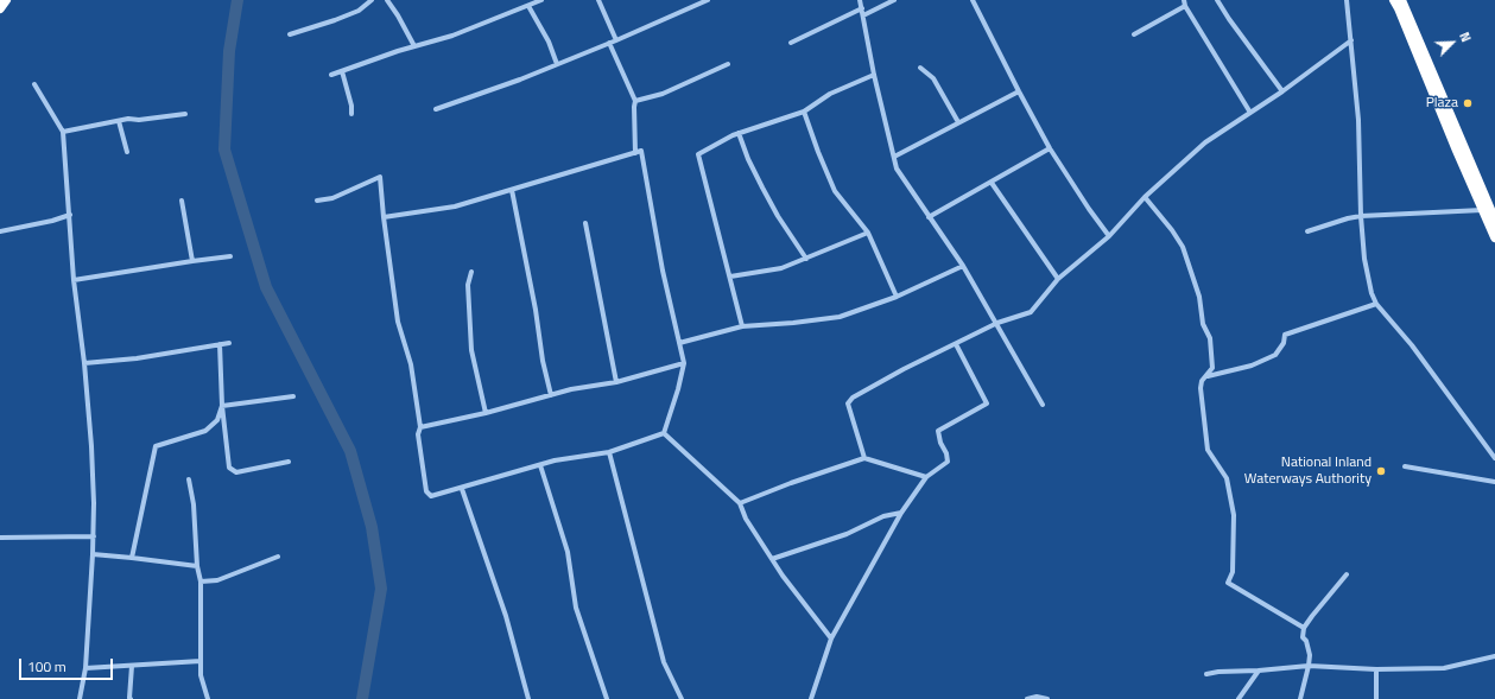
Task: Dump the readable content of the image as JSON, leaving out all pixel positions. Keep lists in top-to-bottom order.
{
  "places": ["Plaza", "National Inland Waterways Authority"],
  "scale_bar": "100 m",
  "north": "top right"
}
